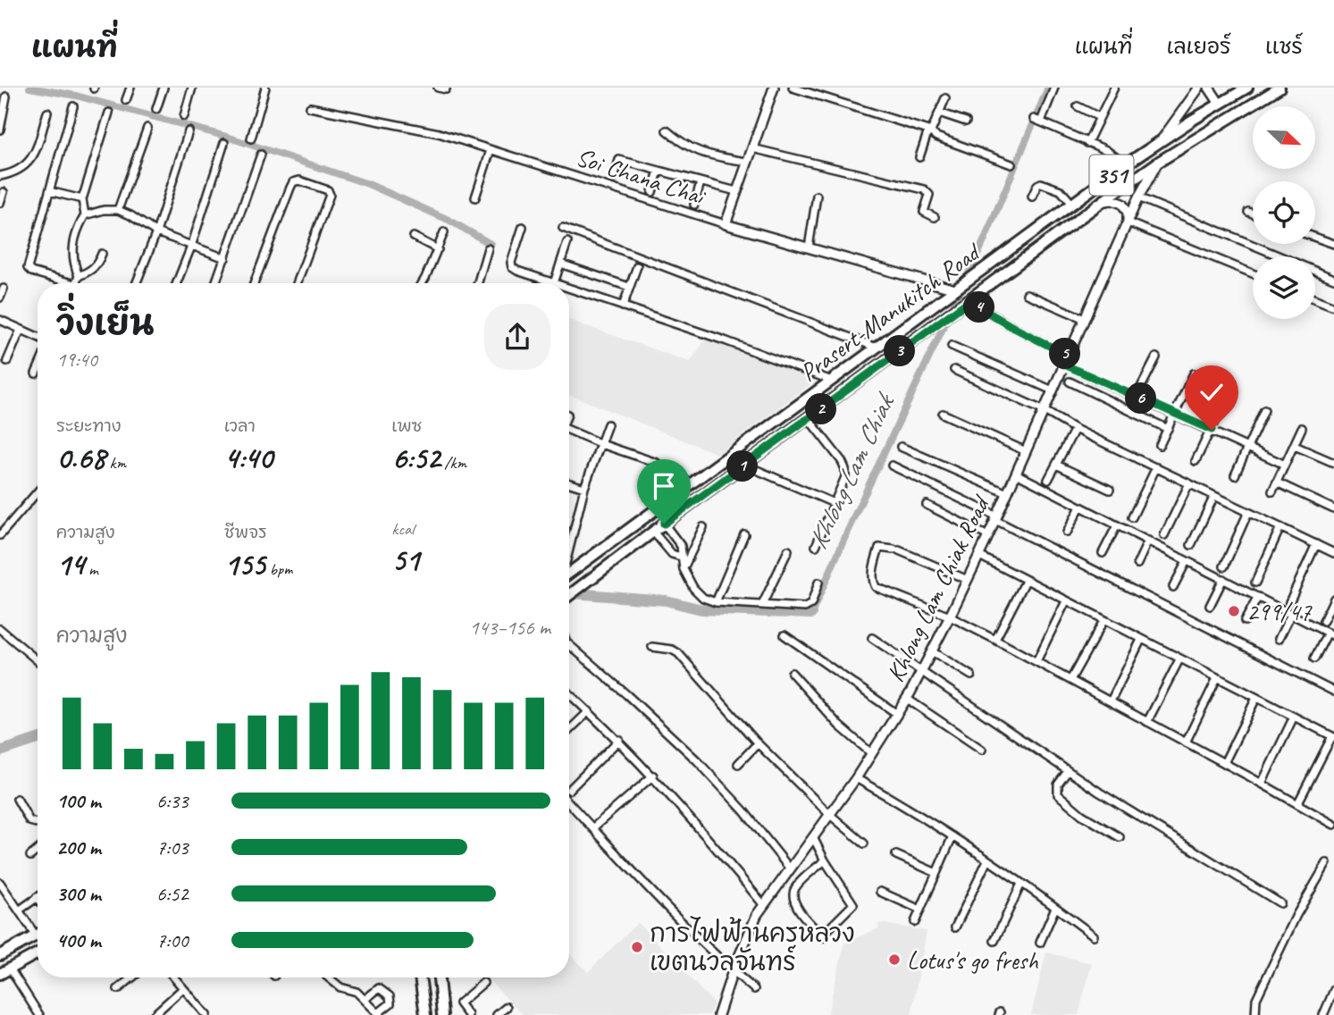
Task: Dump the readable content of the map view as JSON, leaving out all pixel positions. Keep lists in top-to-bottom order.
{
  "streets": {
    "main road": ["351", "Prasert-Manukitch Road"],
    "street": ["Soi Chana Chai", "Khlong Lam Chiak Road"]
  },
  "crossings": [
    ["Soi Chana Chai", "Prasert-Manukitch Road"],
    ["Prasert-Manukitch Road", "Khlong Lam Chiak Road"]
  ],
  "water": ["Khlong Lam Chiak"],
  "places": ["299/47", "การไฟฟ้านครหลวง เขตนวลจันทร์", "Lotus's go fresh"],
  "north": "bottom right",
  "page": {
    "header": "แผนที่",
    "nav": ["แผนที่", "เลเยอร์", "แชร์"],
    "heading": ["วิ่งเย็น", "19:40"],
    "pins": [
      "4",
      "3",
      "5",
      "6",
      "2",
      "1"
    ],
    "stats": [
      ["ระยะทาง", "0.68 km"],
      ["เวลา", "4:40"],
      ["เพซ", "6:52 /km"],
      ["ความสูง", "14 m"],
      ["ชีพจร", "155 bpm"],
      ["kcal", "51"]
    ],
    "chart": ["ความสูง", "143–156 m"],
    "list": [
      {
        "name": "100 m",
        "note": "6:33"
      },
      {
        "name": "200 m",
        "note": "7:03"
      },
      {
        "name": "300 m",
        "note": "6:52"
      },
      {
        "name": "400 m",
        "note": "7:00"
      }
    ]
  }
}
